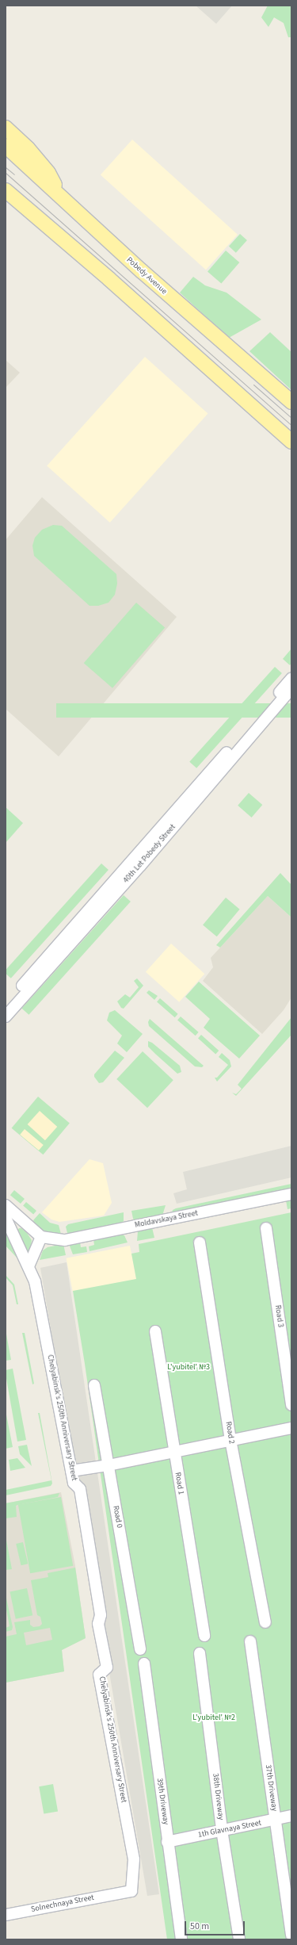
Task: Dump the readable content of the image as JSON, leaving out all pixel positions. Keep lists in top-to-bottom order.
{
  "streets": {
    "main road": ["Pobedy Avenue"],
    "street": [
      "40th Let Pobedy Street",
      "Moldavskaya Street",
      "Road 3",
      "Chelyabinsk's 250th Anniversary Street",
      "Road 2",
      "Road 1",
      "Road 0",
      "37th Driveway",
      "38th Driveway",
      "39th Driveway",
      "1th Glavnaya Street",
      "Solnechnaya Street"
    ]
  },
  "crossings": [
    ["Chelyabinsk's 250th Anniversary Street", "Solnechnaya Street"],
    ["37th Driveway", "1th Glavnaya Street"],
    ["38th Driveway", "1th Glavnaya Street"],
    ["39th Driveway", "1th Glavnaya Street"]
  ],
  "parks": ["L'yubitel' №3", "L'yubitel' №2"],
  "scale_bar": "50 m"
}
